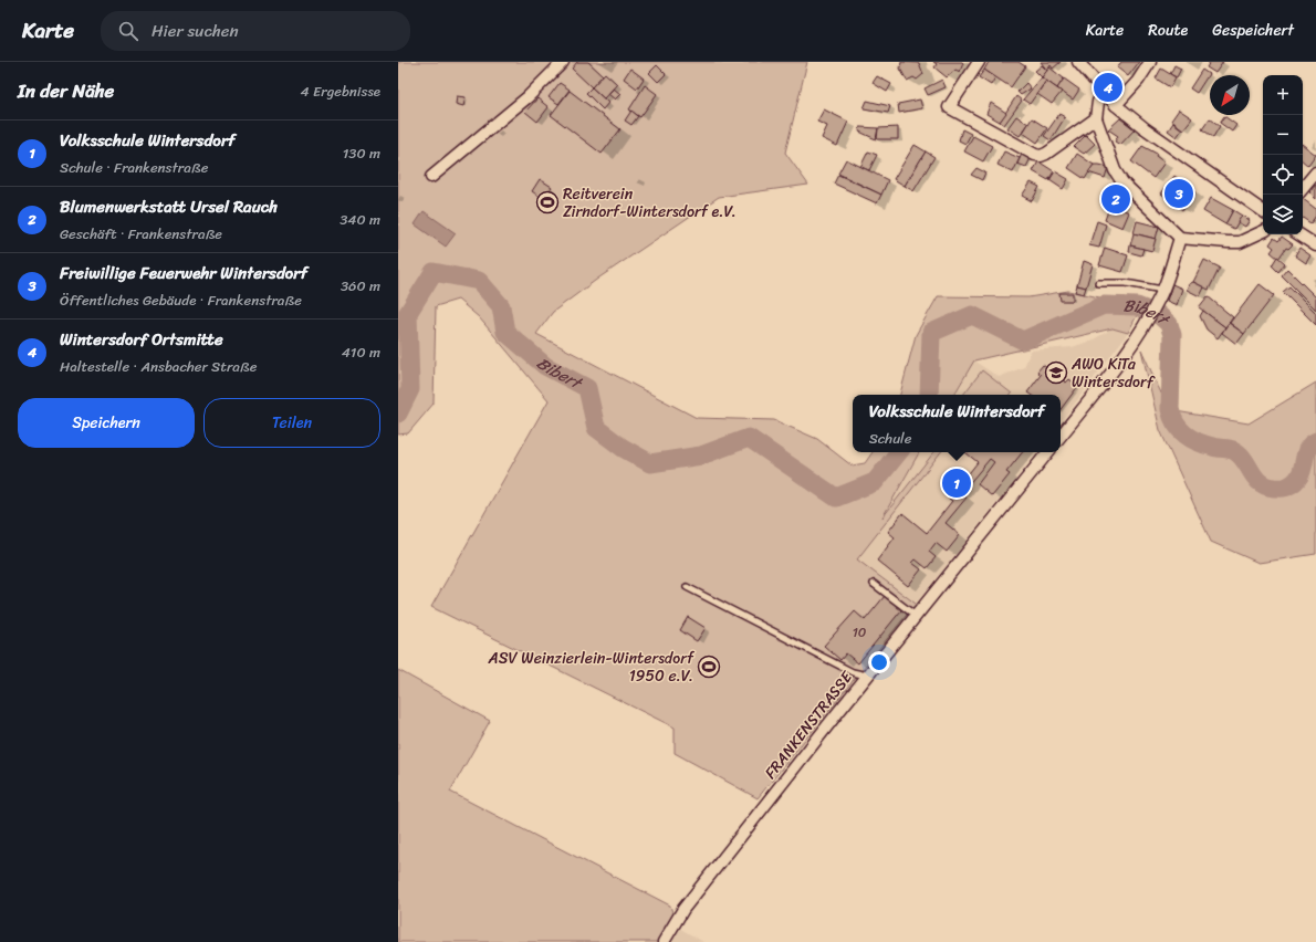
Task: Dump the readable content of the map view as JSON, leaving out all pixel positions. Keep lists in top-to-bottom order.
{
  "streets": {
    "street": ["FRANKENSTRASSE"]
  },
  "water": ["Bibert"],
  "places": {
    "sports": ["Reitverein Zirndorf-Wintersdorf e.V.", "ASV Weinzierlein-Wintersdorf 1950 e.V."],
    "school or university": ["AWO KiTa Wintersdorf"]
  },
  "house_numbers": ["10"],
  "north": "bottom left",
  "page": {
    "header": "Karte",
    "search": "Hier suchen",
    "nav": ["Karte", "Route", "Gespeichert"],
    "heading": ["In der Nähe", "4 Ergebnisse"],
    "pins": [
      "4",
      "3",
      "2",
      "1"
    ],
    "map_buttons": ["+", "−"],
    "list": [
      {
        "mark": "1",
        "name": "Volksschule Wintersdorf",
        "note": "Schule · Frankenstraße",
        "value": "130 m"
      },
      {
        "mark": "2",
        "name": "Blumenwerkstatt Ursel Rauch",
        "note": "Geschäft · Frankenstraße",
        "value": "340 m"
      },
      {
        "mark": "3",
        "name": "Freiwillige Feuerwehr Wintersdorf",
        "note": "Öffentliches Gebäude · Frankenstraße",
        "value": "360 m"
      },
      {
        "mark": "4",
        "name": "Wintersdorf Ortsmitte",
        "note": "Haltestelle · Ansbacher Straße",
        "value": "410 m"
      }
    ],
    "buttons": ["Speichern", "Teilen"],
    "popup": ["Volksschule Wintersdorf", "Schule"]
  }
}
